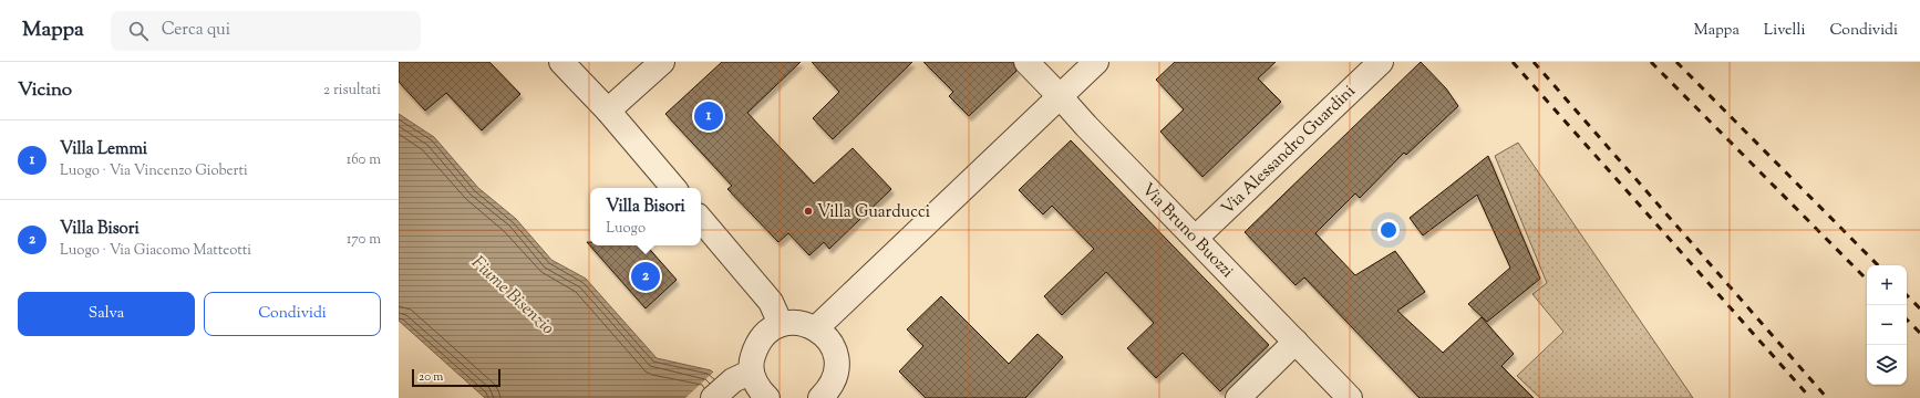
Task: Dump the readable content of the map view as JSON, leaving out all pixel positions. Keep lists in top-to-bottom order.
{
  "streets": {
    "street": ["Via Alessandro Guardini", "Via Bruno Buozzi"]
  },
  "crossings": [
    ["Via Alessandro Guardini", "Via Bruno Buozzi"]
  ],
  "water": ["Fiume Bisenzio"],
  "places": ["Villa Guarducci"],
  "scale_bar": "20 m",
  "page": {
    "header": "Mappa",
    "search": "Cerca qui",
    "nav": ["Mappa", "Livelli", "Condividi"],
    "heading": ["Vicino", "2 risultati"],
    "pins": ["1", "2"],
    "list": [
      {
        "mark": "1",
        "name": "Villa Lemmi",
        "note": "Luogo · Via Vincenzo Gioberti",
        "value": "160 m"
      },
      {
        "mark": "2",
        "name": "Villa Bisori",
        "note": "Luogo · Via Giacomo Matteotti",
        "value": "170 m"
      }
    ],
    "popup": ["Villa Bisori", "Luogo"],
    "map_buttons": ["+", "−"],
    "buttons": ["Salva", "Condividi"],
    "scale": "20 m"
  }
}
